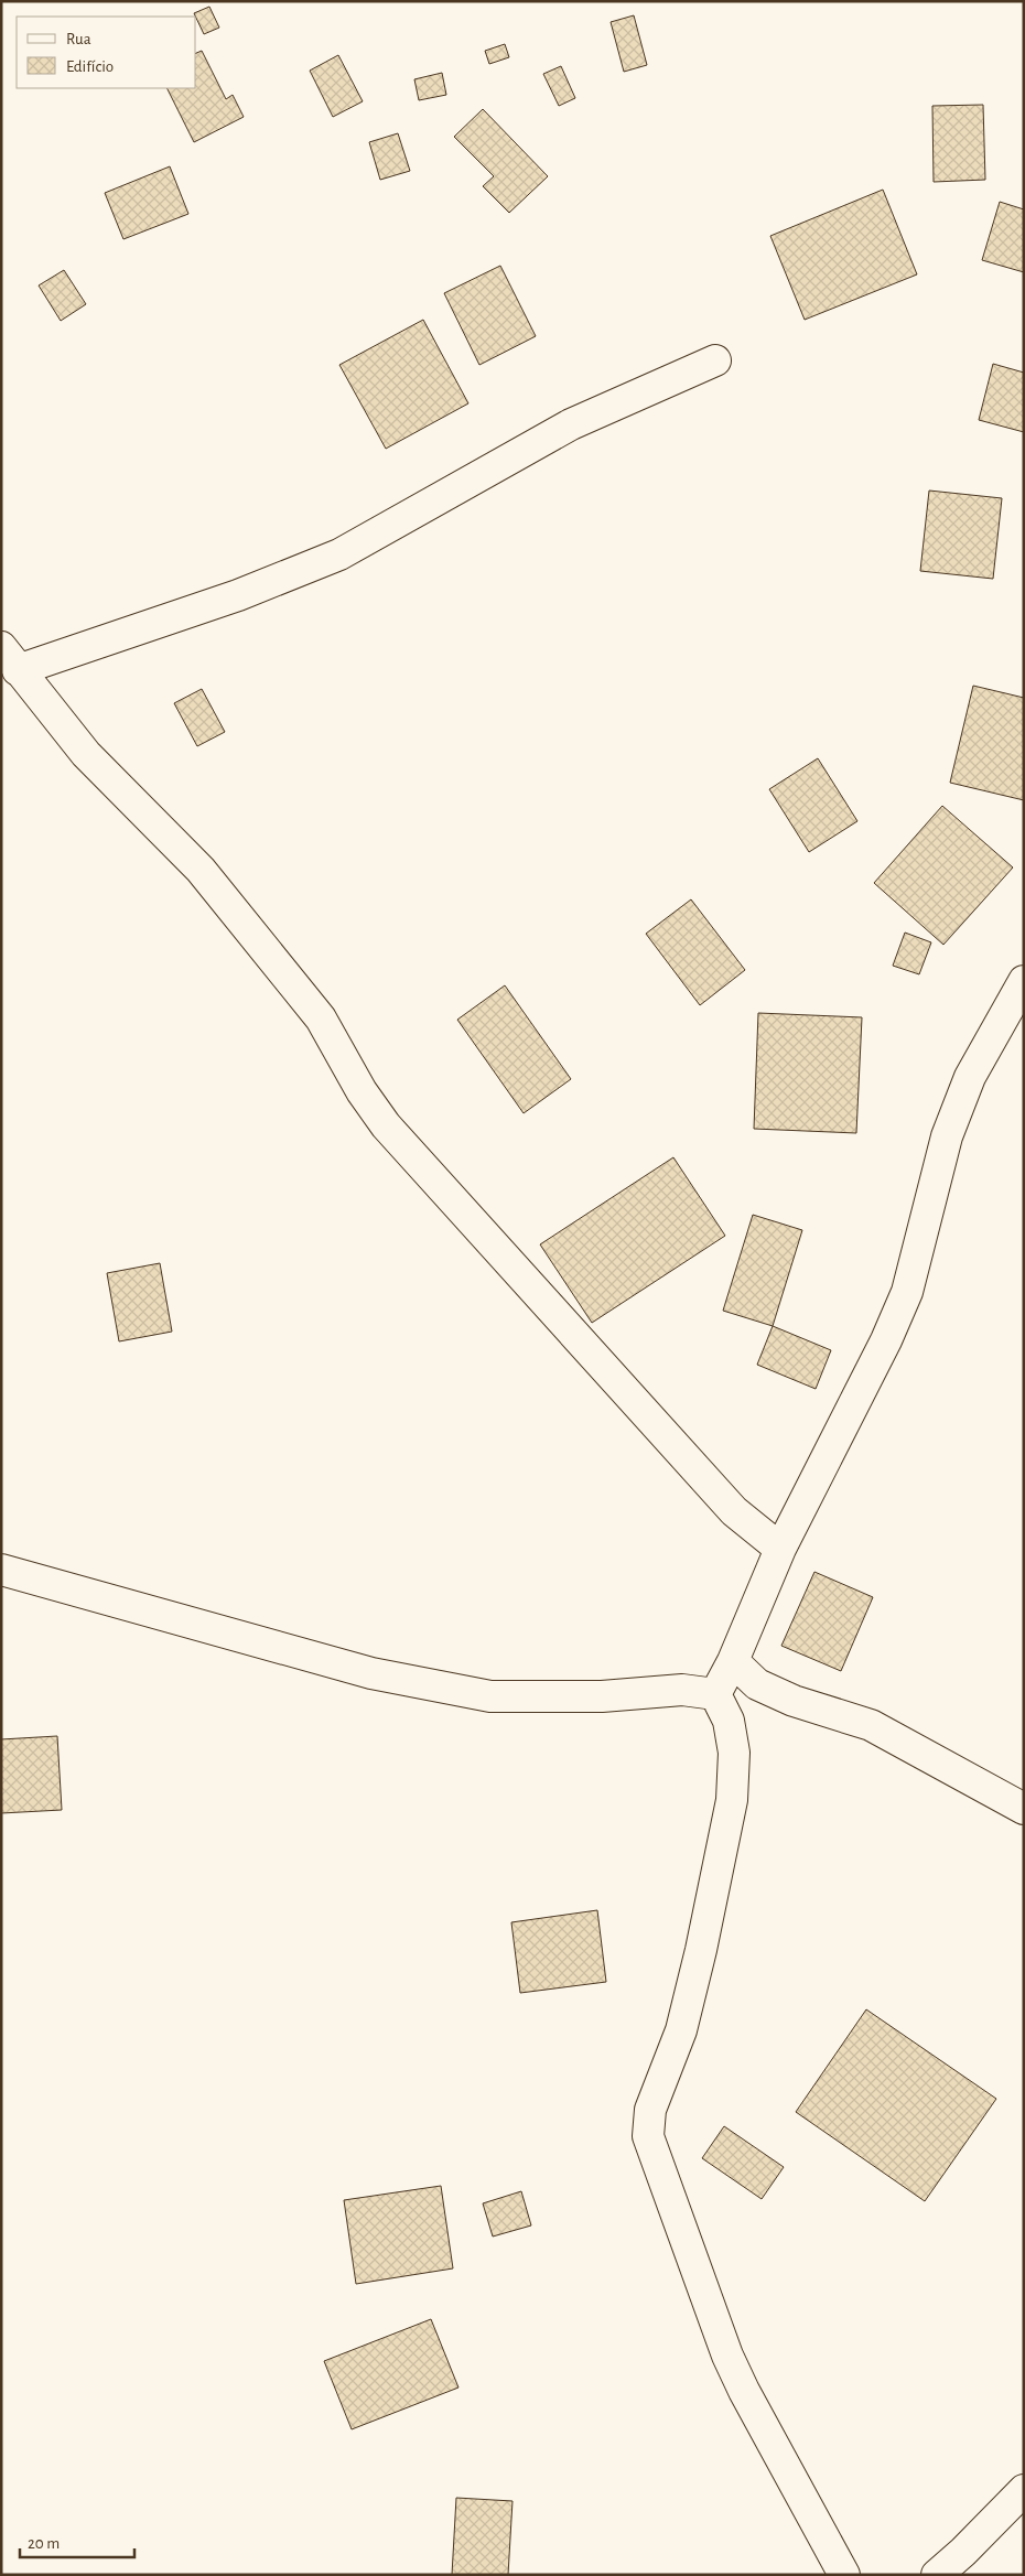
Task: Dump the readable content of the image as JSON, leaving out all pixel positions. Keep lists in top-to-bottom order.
{
  "legend": ["Rua", "Edifício"],
  "scale_bar": "20 m"
}
